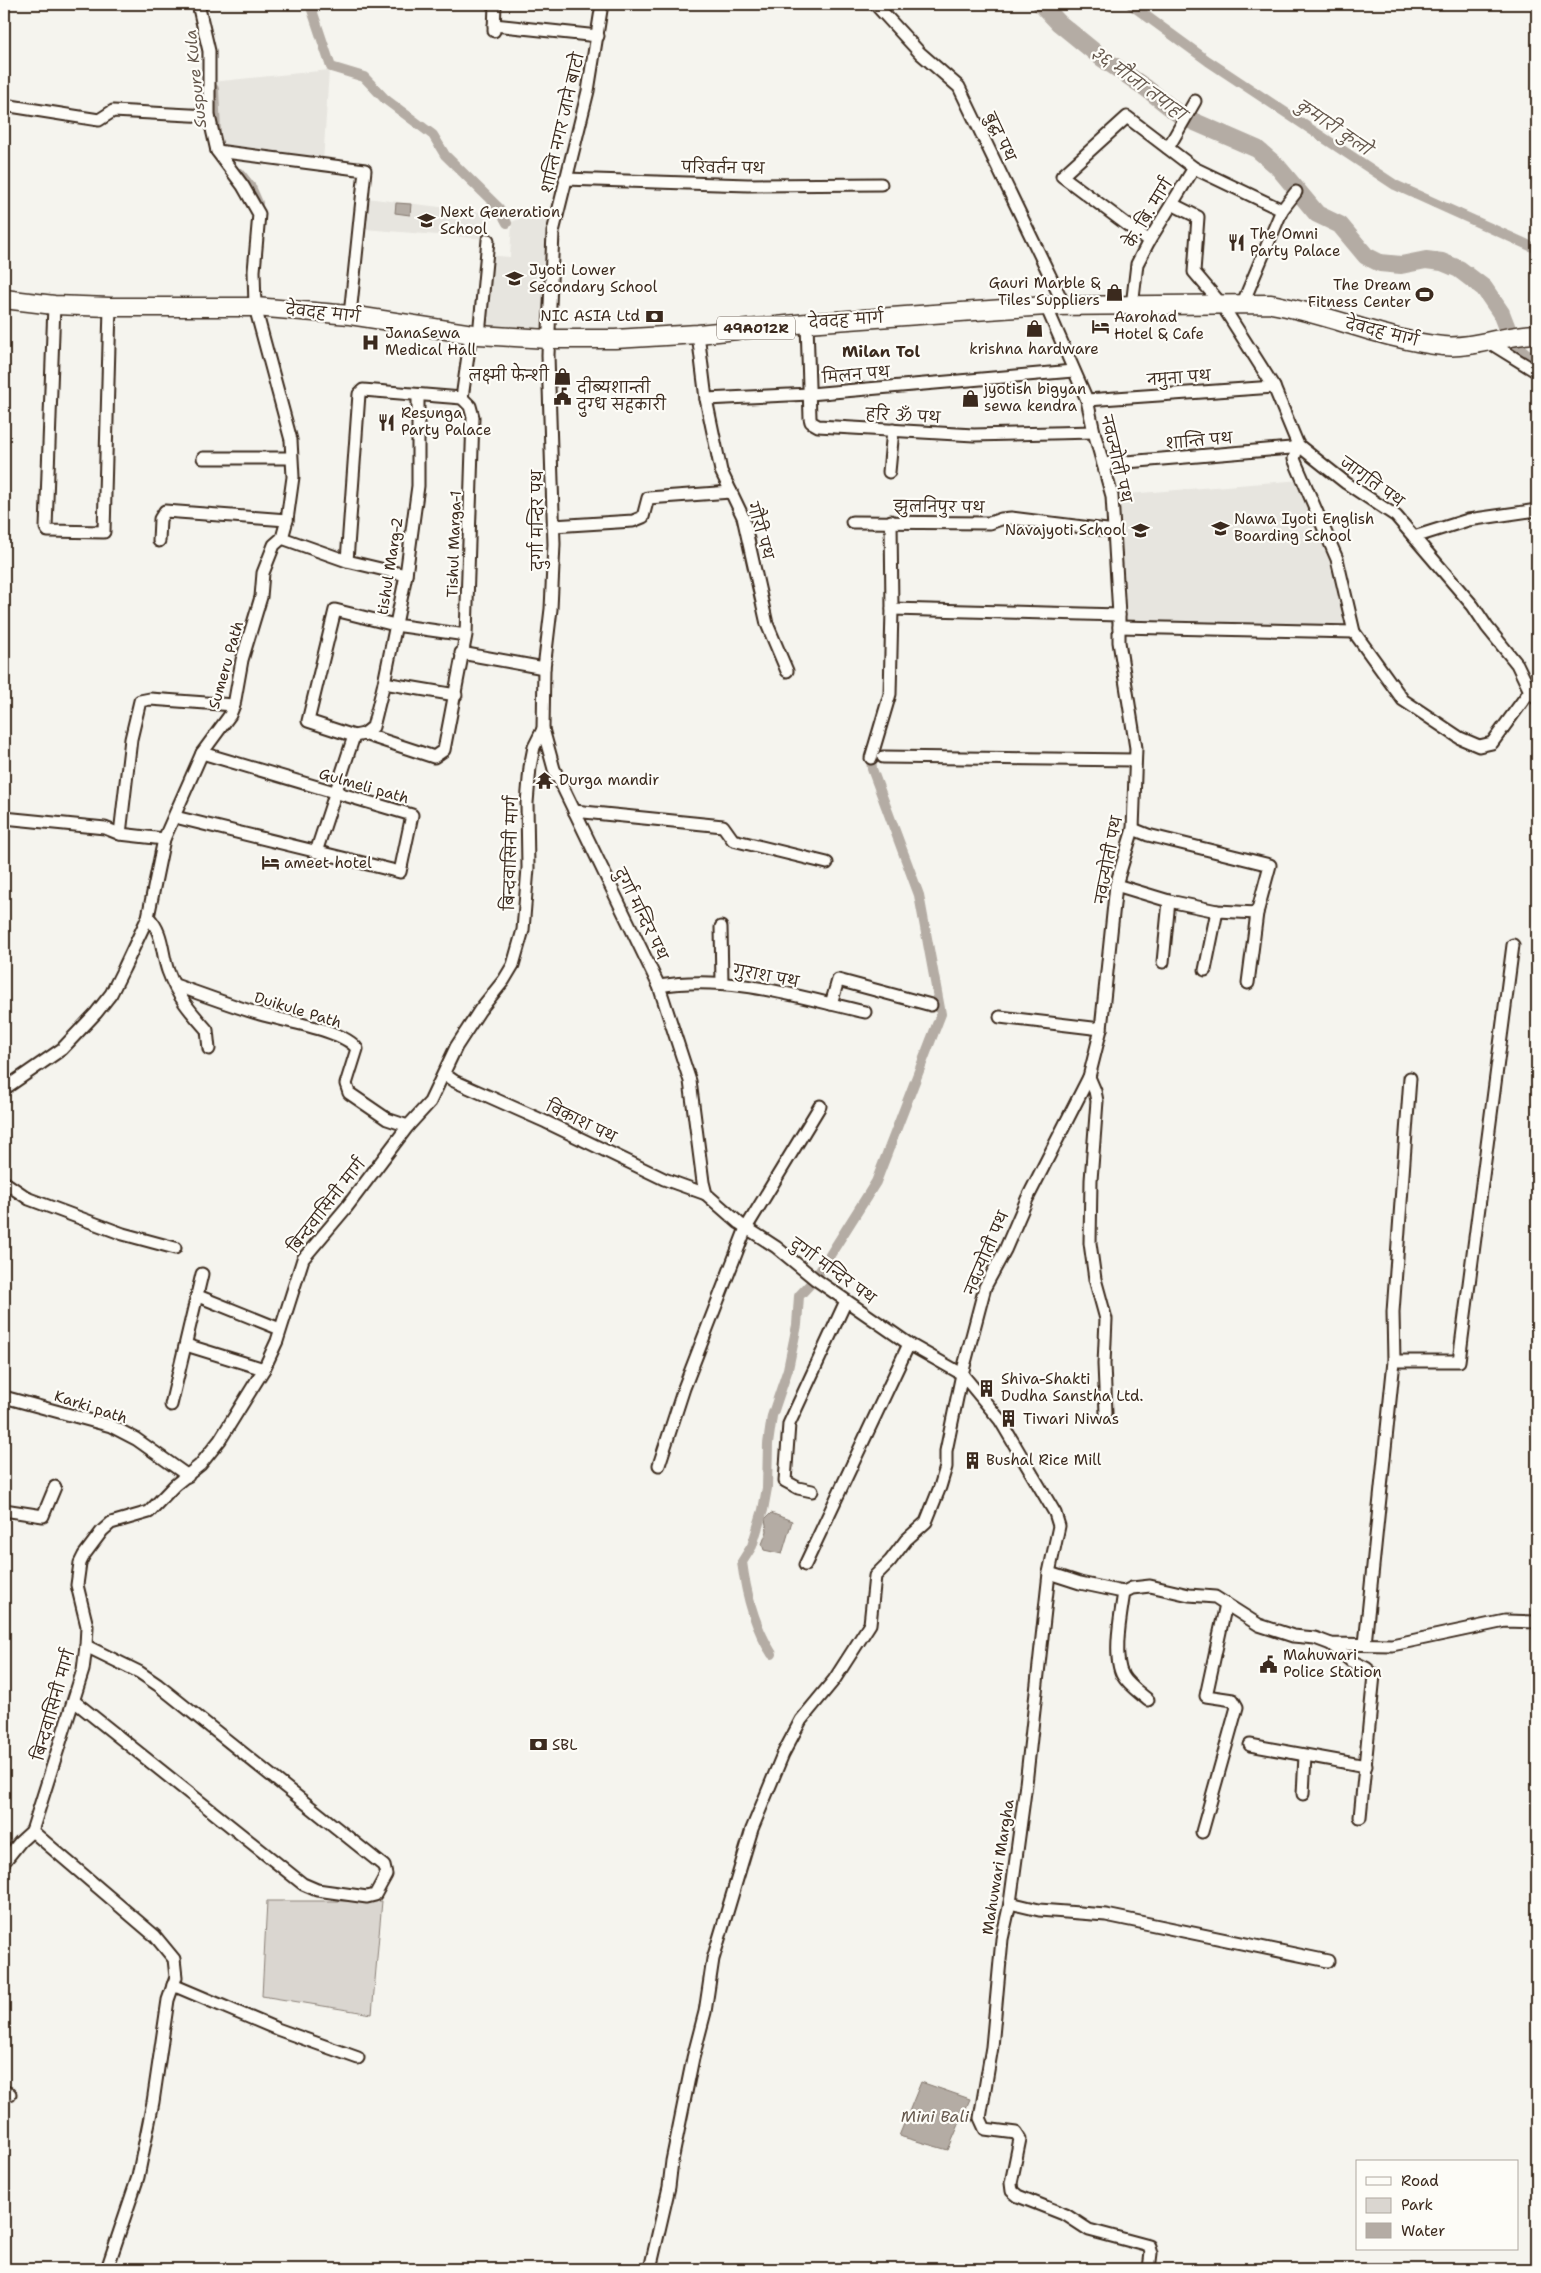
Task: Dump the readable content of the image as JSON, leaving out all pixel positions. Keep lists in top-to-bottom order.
{
  "streets": {
    "main road": ["देवदह मार्ग", "49A012R"],
    "street": [
      "शान्ति नगर जाने बाटो",
      "बुद्ध पथ",
      "परिवर्तन पथ",
      "के. बि. मार्ग",
      "मिलन पथ",
      "नमुना पथ",
      "हरि ॐ पथ",
      "शान्ति पथ",
      "नवज्योती पथ",
      "जागृति पथ",
      "झुलनिपुर पथ",
      "दुर्गा मन्दिर पथ",
      "गौरी पथ",
      "Tishul Marga-1",
      "tishul Marg-2",
      "Sumeru Path",
      "Gulmeli path",
      "बिन्दवासिनी मार्ग",
      "गुराश पथ",
      "Duikule Path",
      "विकाश पथ",
      "Karki path",
      "Mahuwari Margha"
    ]
  },
  "crossings": [
    ["शान्ति नगर जाने बाटो", "परिवर्तन पथ"],
    ["शान्ति नगर जाने बाटो", "देवदह मार्ग"],
    ["शान्ति नगर जाने बाटो", "दुर्गा मन्दिर पथ"],
    ["बुद्ध पथ", "देवदह मार्ग"],
    ["के. बि. मार्ग", "देवदह मार्ग"],
    ["के. बि. मार्ग", "जागृति पथ"],
    ["देवदह मार्ग", "हरि ॐ पथ"],
    ["देवदह मार्ग", "नवज्योती पथ"],
    ["देवदह मार्ग", "जागृति पथ"],
    ["देवदह मार्ग", "दुर्गा मन्दिर पथ"],
    ["देवदह मार्ग", "Sumeru Path"],
    ["मिलन पथ", "हरि ॐ पथ"],
    ["मिलन पथ", "नवज्योती पथ"],
    ["मिलन पथ", "गौरी पथ"],
    ["नमुना पथ", "नवज्योती पथ"],
    ["नमुना पथ", "जागृति पथ"],
    ["हरि ॐ पथ", "नवज्योती पथ"],
    ["शान्ति पथ", "नवज्योती पथ"],
    ["शान्ति पथ", "जागृति पथ"],
    ["नवज्योती पथ", "झुलनिपुर पथ"],
    ["नवज्योती पथ", "दुर्गा मन्दिर पथ"],
    ["नवज्योती पथ", "Mahuwari Margha"],
    ["दुर्गा मन्दिर पथ", "बिन्दवासिनी मार्ग"],
    ["दुर्गा मन्दिर पथ", "गुराश पथ"],
    ["दुर्गा मन्दिर पथ", "विकाश पथ"],
    ["दुर्गा मन्दिर पथ", "Mahuwari Margha"],
    ["Tishul Marga-1", "tishul Marg-2"],
    ["tishul Marg-2", "Gulmeli path"],
    ["Sumeru Path", "Gulmeli path"],
    ["बिन्दवासिनी मार्ग", "Duikule Path"],
    ["बिन्दवासिनी मार्ग", "विकाश पथ"],
    ["बिन्दवासिनी मार्ग", "Karki path"]
  ],
  "districts": ["Milan Tol"],
  "water": [
    "Suspure Kula",
    "३६ मौजा तपाहा",
    "कुमारी कुलो",
    "Mini Bali"
  ],
  "places": {
    "school or university": [
      "Next Generation School",
      "Jyoti Lower Secondary School",
      "Nawa Iyoti English Boarding School",
      "Navajyoti School"
    ],
    "restaurant": ["The Omni Party Palace", "Resunga Party Palace"],
    "shop": [
      "Gauri Marble & Tiles Suppliers",
      "krishna hardware",
      "लक्ष्मी फेन्शी",
      "jyotish bigyan sewa kendra"
    ],
    "sports": ["The Dream Fitness Center"],
    "bank": ["NIC ASIA Ltd", "SBL"],
    "hotel": ["Aarohad Hotel & Cafe", "ameet hotel"],
    "hospital": ["JanaSewa Medical Hall"],
    "public building": ["दीब्यशान्ती दुग्ध सहकारी", "Mahuwari Police Station"],
    "temple": ["Durga mandir"],
    "building": ["Shiva-Shakti Dudha Sanstha Ltd.", "Tiwari Niwas", "Bushal Rice Mill"]
  },
  "legend": ["Road", "Park", "Water"]
}
